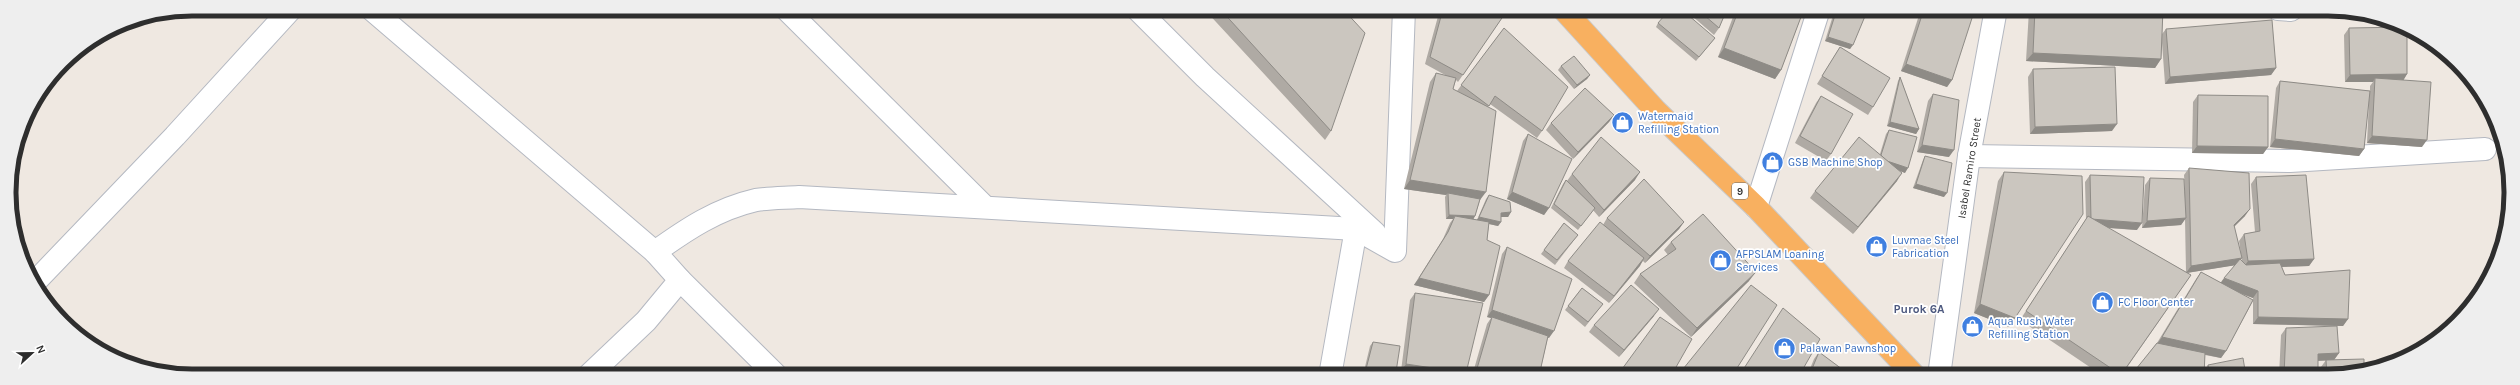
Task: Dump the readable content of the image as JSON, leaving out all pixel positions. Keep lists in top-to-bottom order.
{
  "streets": {
    "highway": ["9"],
    "street": ["Isabel Ramiro Street"]
  },
  "districts": ["Purok 6A"],
  "places": {
    "shop": [
      "Watermaid Refilling Station",
      "GSB Machine Shop",
      "Luvmae Steel Fabrication",
      "AFPSLAM Loaning Services",
      "FC Floor Center",
      "Aqua Rush Water Refilling Station",
      "Palawan Pawnshop"
    ]
  },
  "north": "right"
}
